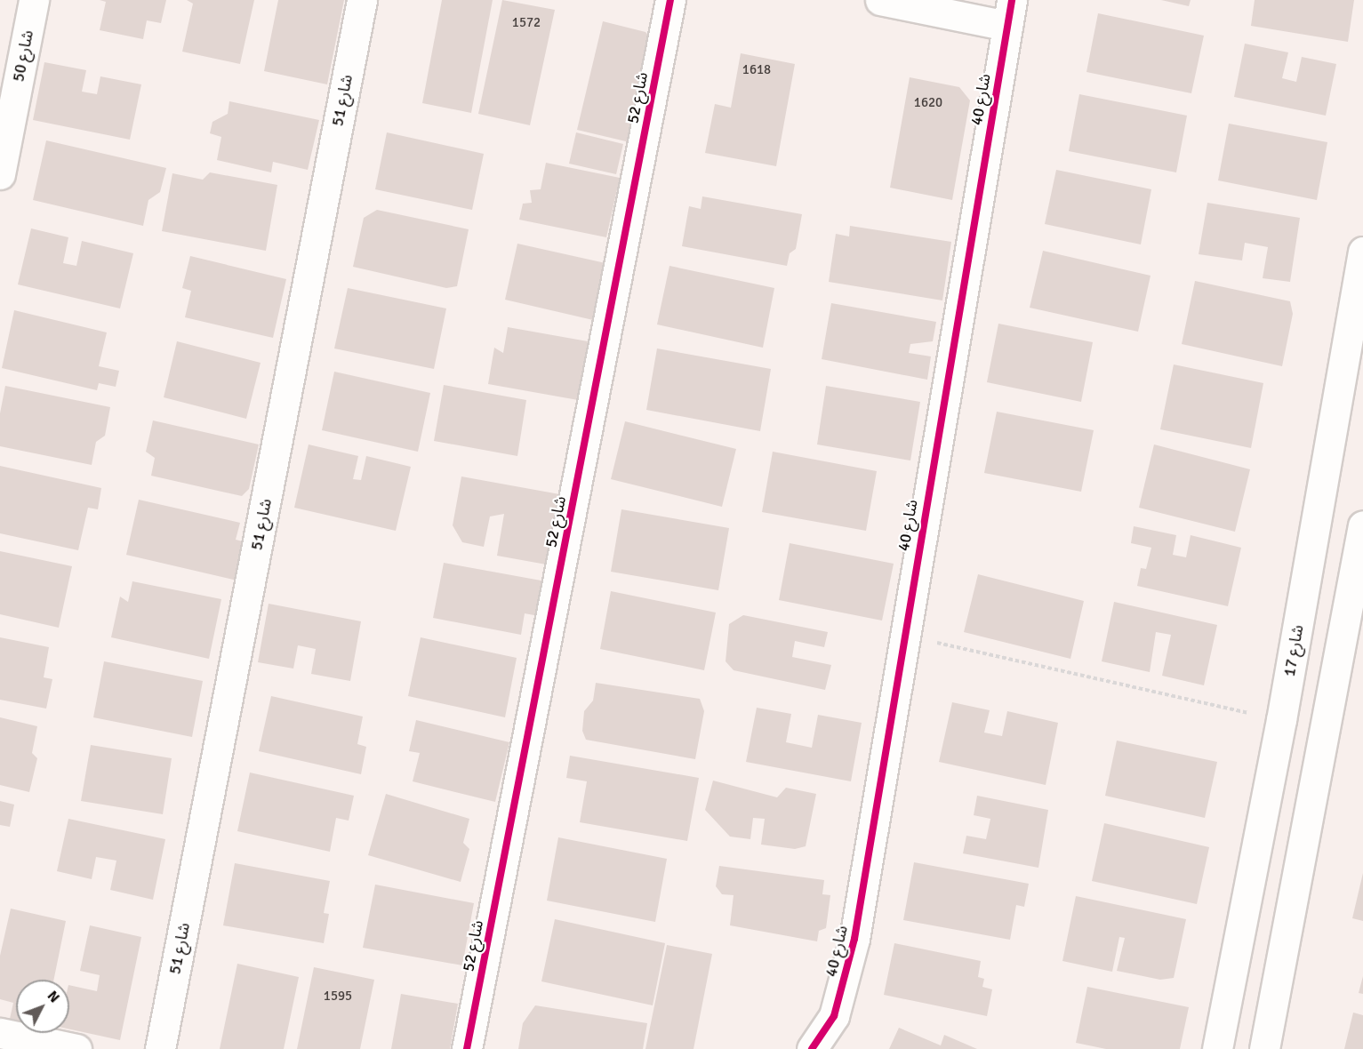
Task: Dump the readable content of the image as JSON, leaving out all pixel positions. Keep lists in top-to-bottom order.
{
  "streets": {
    "street": [
      "شارع 50",
      "شارع 52",
      "شارع 40",
      "شارع 51",
      "شارع 17"
    ]
  },
  "house_numbers": [
    "1572",
    "1618",
    "1620",
    "1595"
  ],
  "north": "top right"
}
